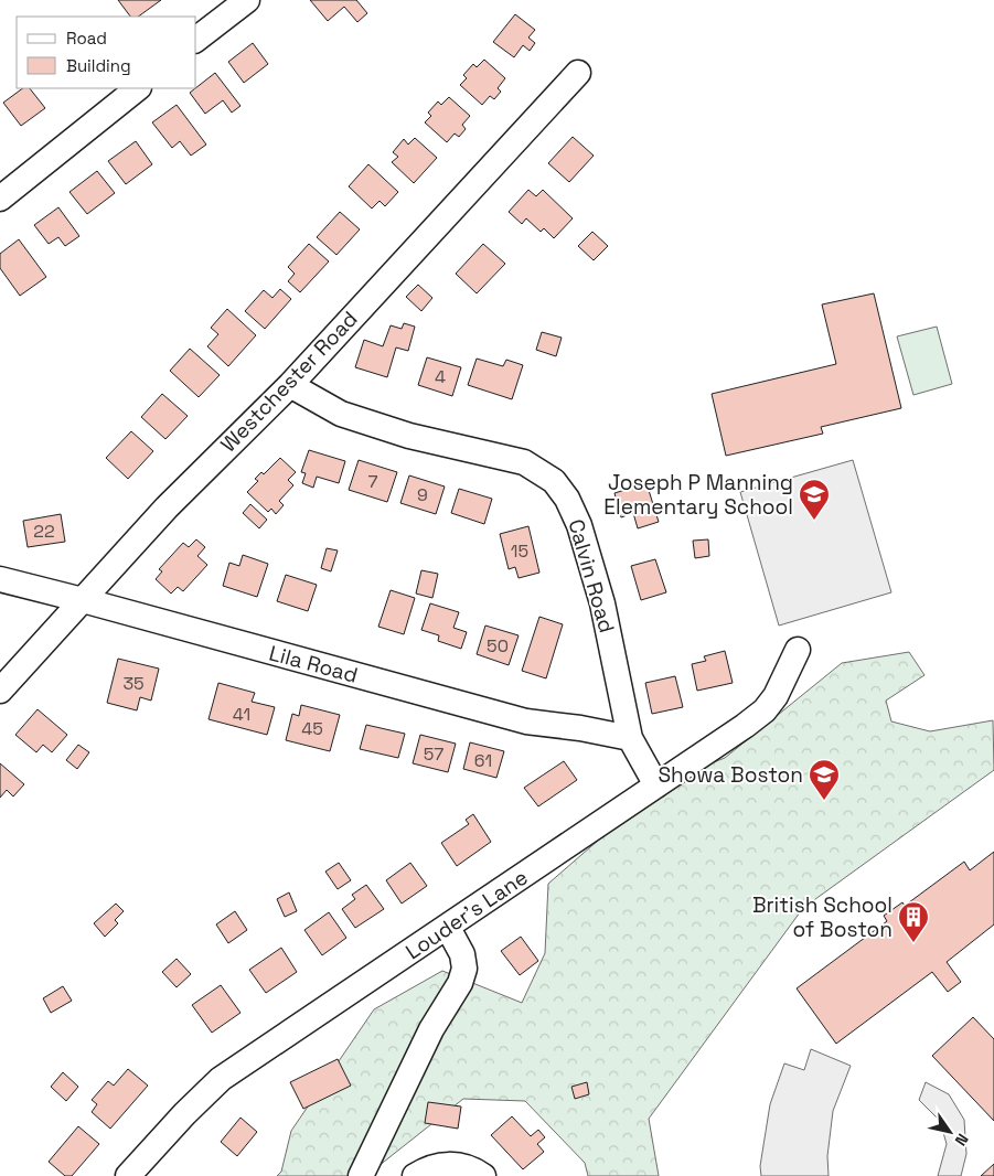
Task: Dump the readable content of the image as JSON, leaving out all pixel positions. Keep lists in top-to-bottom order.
{
  "streets": {
    "street": [
      "Westchester Road",
      "Calvin Road",
      "Lila Road",
      "Louder's Lane"
    ]
  },
  "crossings": [
    ["Westchester Road", "Calvin Road"],
    ["Westchester Road", "Lila Road"],
    ["Calvin Road", "Lila Road"],
    ["Calvin Road", "Louder's Lane"]
  ],
  "places": {
    "school or university": ["Joseph P Manning Elementary School", "Showa Boston"],
    "building": ["British School of Boston"]
  },
  "house_numbers": [
    "4",
    "7",
    "9",
    "22",
    "15",
    "50",
    "35",
    "41",
    "45",
    "57",
    "61"
  ],
  "legend": ["Road", "Building"],
  "north": "bottom right"
}
